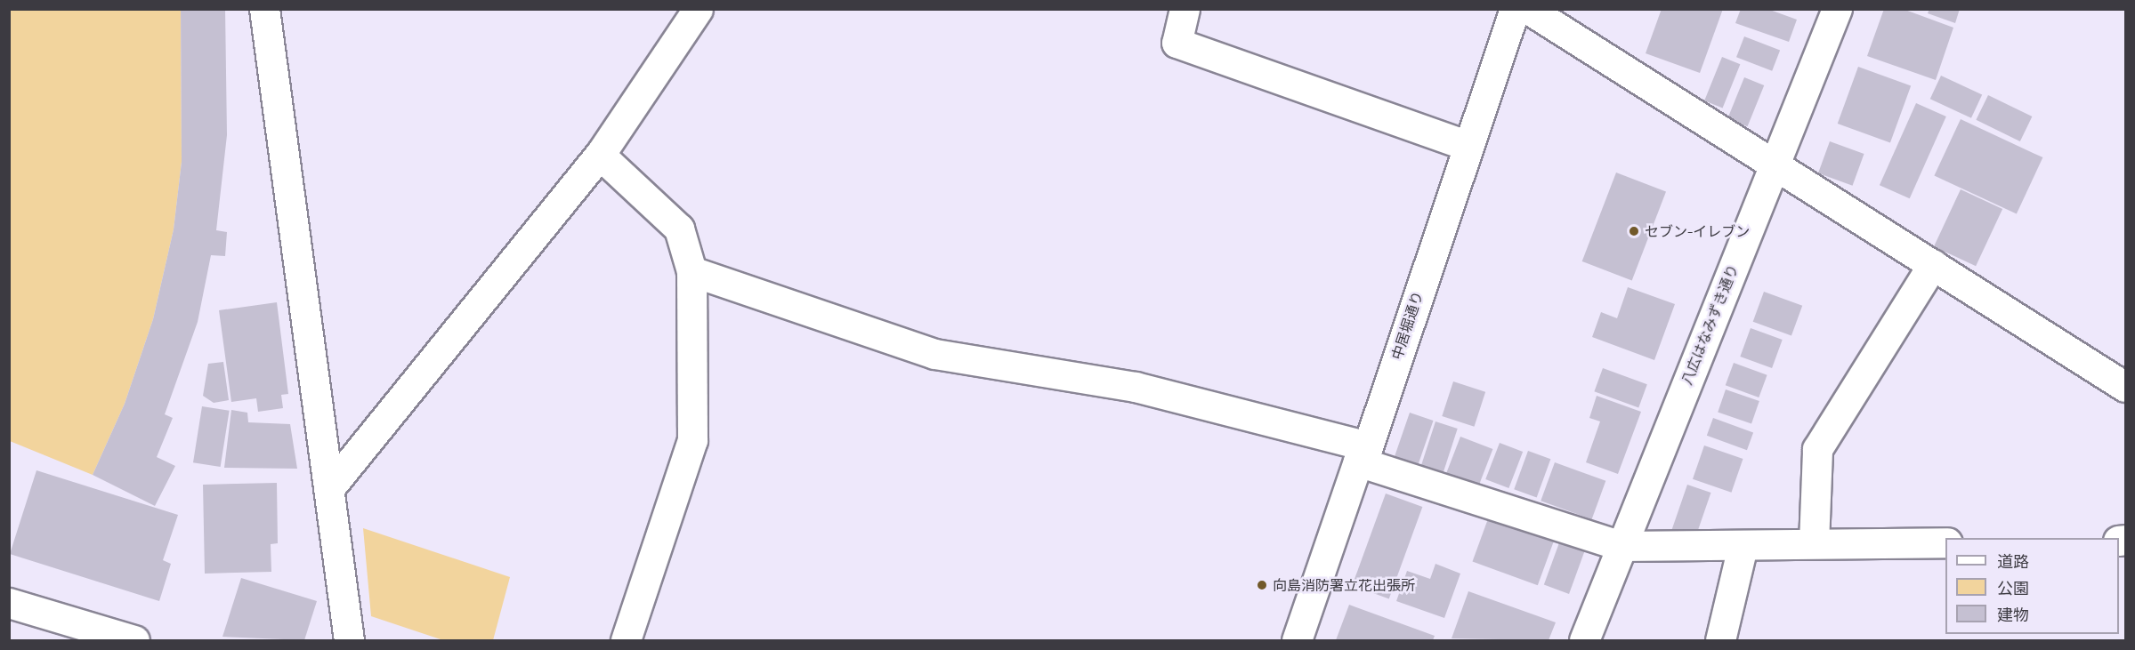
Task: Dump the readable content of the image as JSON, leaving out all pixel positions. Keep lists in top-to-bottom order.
{
  "streets": {
    "street": ["八広はなみずき通り", "中居堀通り"]
  },
  "places": ["セブン-イレブン", "向島消防署立花出張所"],
  "legend": ["道路", "公園", "建物"]
}
